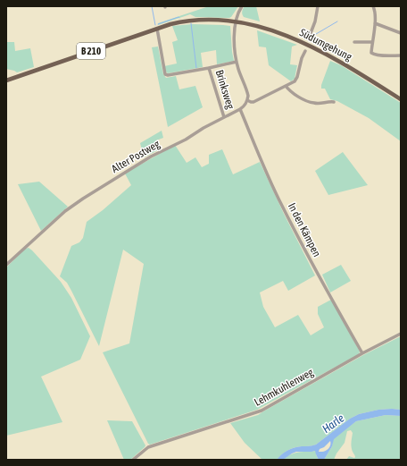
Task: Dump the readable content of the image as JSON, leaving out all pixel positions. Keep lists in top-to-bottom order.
{
  "streets": {
    "main road": ["Südumgehung", "B 210"],
    "street": [
      "Brinksweg",
      "Alter Postweg",
      "In den Kämpen",
      "Lehmkuhlenweg"
    ]
  },
  "crossings": [
    ["Südumgehung", "B 210"],
    ["B 210", "Brinksweg"],
    ["Brinksweg", "Alter Postweg"],
    ["Alter Postweg", "In den Kämpen"],
    ["In den Kämpen", "Lehmkuhlenweg"]
  ],
  "water": ["Harle"]
}
